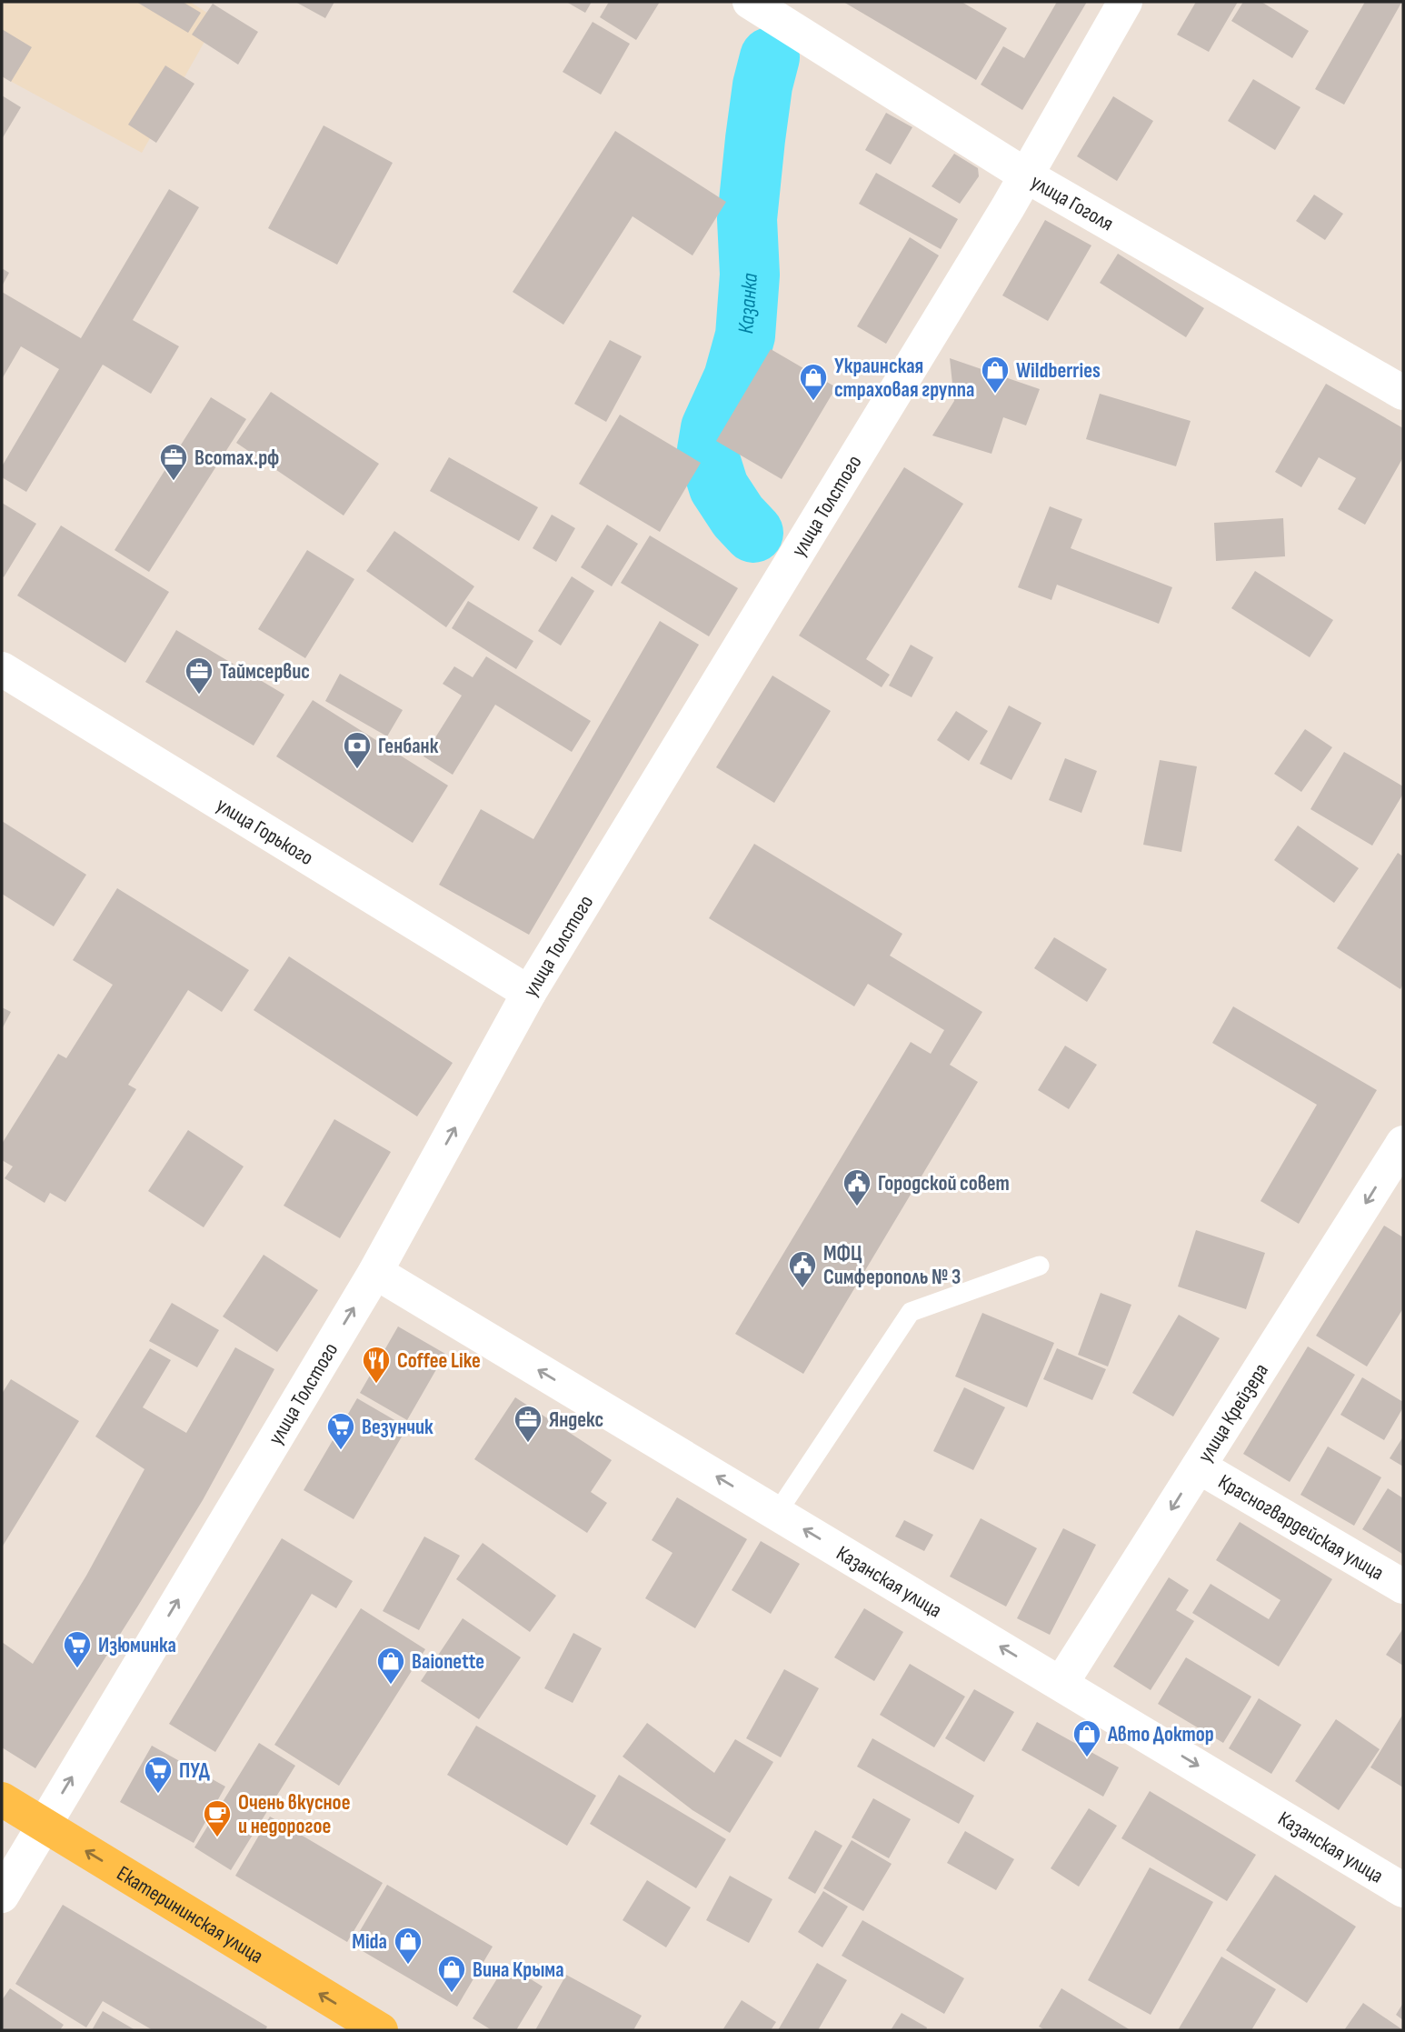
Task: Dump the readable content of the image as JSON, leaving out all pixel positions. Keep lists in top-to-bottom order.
{
  "streets": {
    "main road": [
      "улица Гоголя",
      "улица Толстого",
      "улица Горького",
      "улица Крейзера",
      "Красногвардейская улица",
      "Казанская улица",
      "Екатерининская улица"
    ]
  },
  "crossings": [
    ["улица Гоголя", "улица Толстого"],
    ["улица Толстого", "улица Горького"],
    ["улица Толстого", "Казанская улица"],
    ["улица Толстого", "Екатерининская улица"],
    ["улица Крейзера", "Красногвардейская улица"],
    ["улица Крейзера", "Казанская улица"]
  ],
  "one_way": ["улица Толстого", "улица Крейзера", "Екатерининская улица"],
  "water": ["Казанка"],
  "places": {
    "shop": [
      "Wildberries",
      "Украинская страховая группа",
      "Baionette",
      "Авто Доктор",
      "Mida",
      "Вина Крыма"
    ],
    "office": ["Всотах.рф", "Таймсервис", "Яндекс"],
    "bank": ["Генбанк"],
    "public building": ["Городской совет", "МФЦ Симферополь № 3"],
    "restaurant": ["Coffee Like"],
    "supermarket": ["Везунчик", "Изюминка", "ПУД"],
    "cafe": ["Очень вкусное и недорогое"]
  }
}
